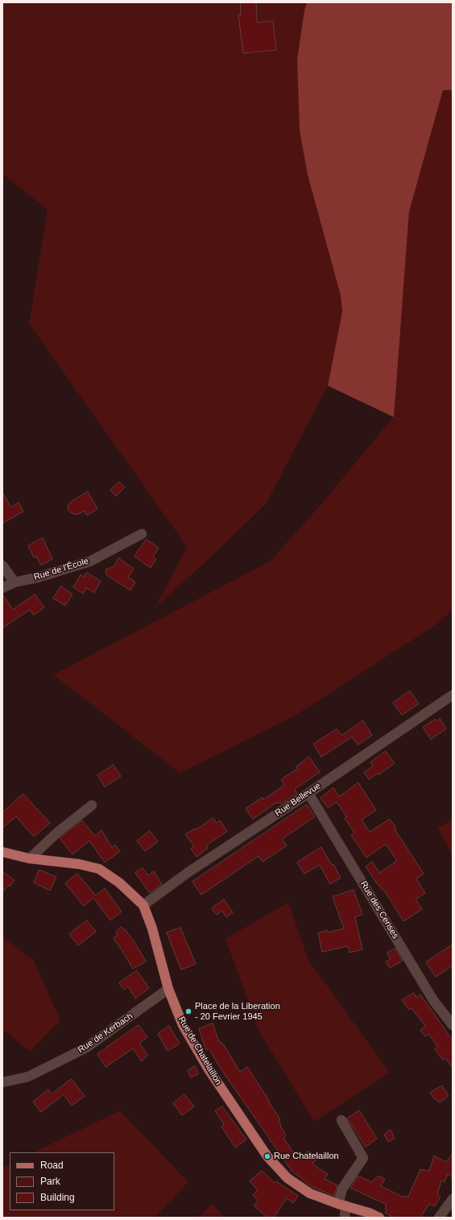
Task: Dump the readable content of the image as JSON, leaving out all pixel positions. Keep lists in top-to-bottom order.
{
  "streets": {
    "main road": ["Rue de Chatelaillon"],
    "street": [
      "Rue de l'École",
      "Rue Bellevue",
      "Rue des Cerises",
      "Rue de Kerbach"
    ]
  },
  "crossings": [
    ["Rue Bellevue", "Rue des Cerises"],
    ["Rue Bellevue", "Rue de Chatelaillon"],
    ["Rue de Kerbach", "Rue de Chatelaillon"]
  ],
  "places": ["Place de la Liberation - 20 Fevrier 1945", "Rue Chatelaillon"],
  "legend": ["Road", "Park", "Building"]
}
